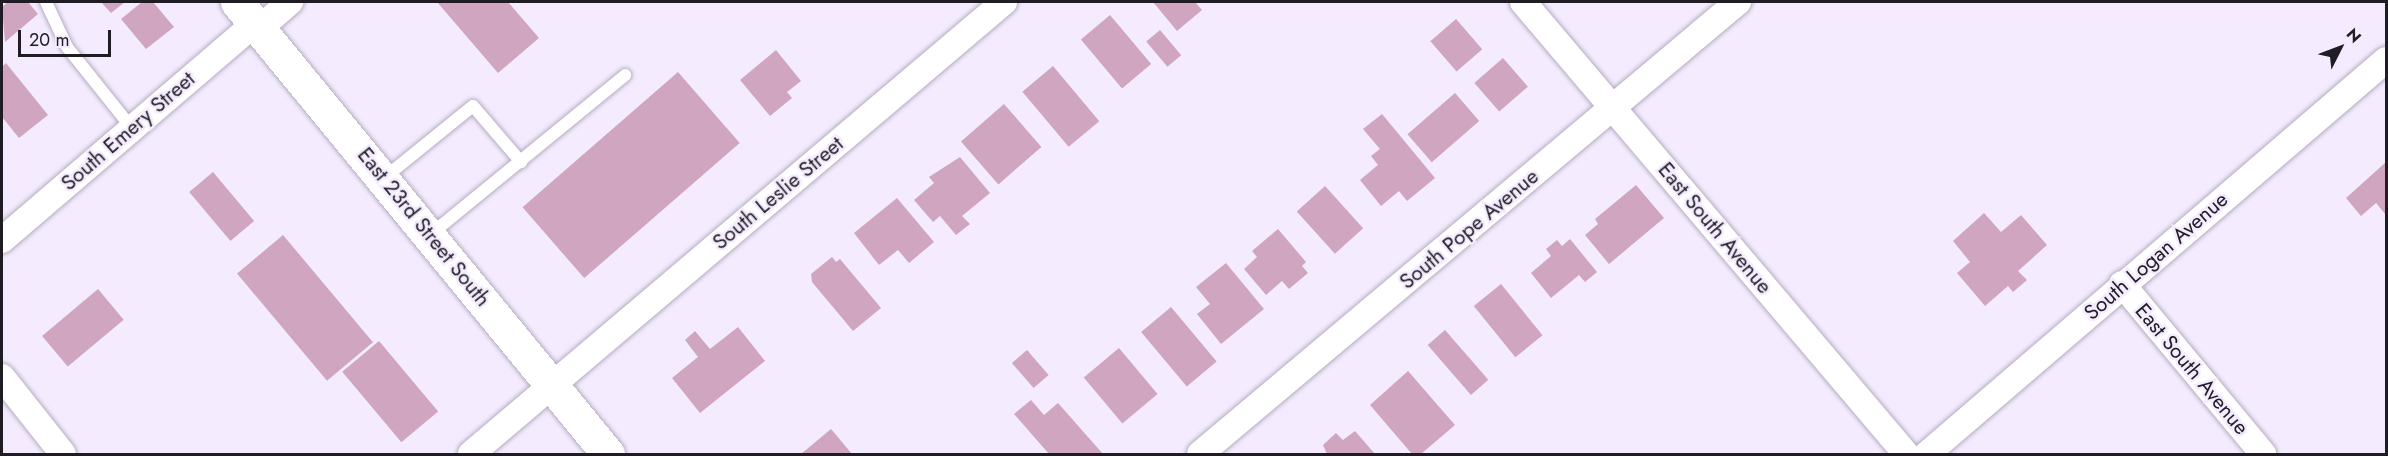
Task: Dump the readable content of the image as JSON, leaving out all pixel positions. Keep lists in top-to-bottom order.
{
  "streets": {
    "main road": ["East 23rd Street South"],
    "street": [
      "South Emery Street",
      "South Leslie Street",
      "East South Avenue",
      "South Pope Avenue",
      "South Logan Avenue"
    ]
  },
  "crossings": [
    ["South Emery Street", "East 23rd Street South"],
    ["South Leslie Street", "East 23rd Street South"],
    ["East South Avenue", "South Pope Avenue"],
    ["East South Avenue", "South Logan Avenue"]
  ],
  "scale_bar": "20 m",
  "north": "top right"
}
